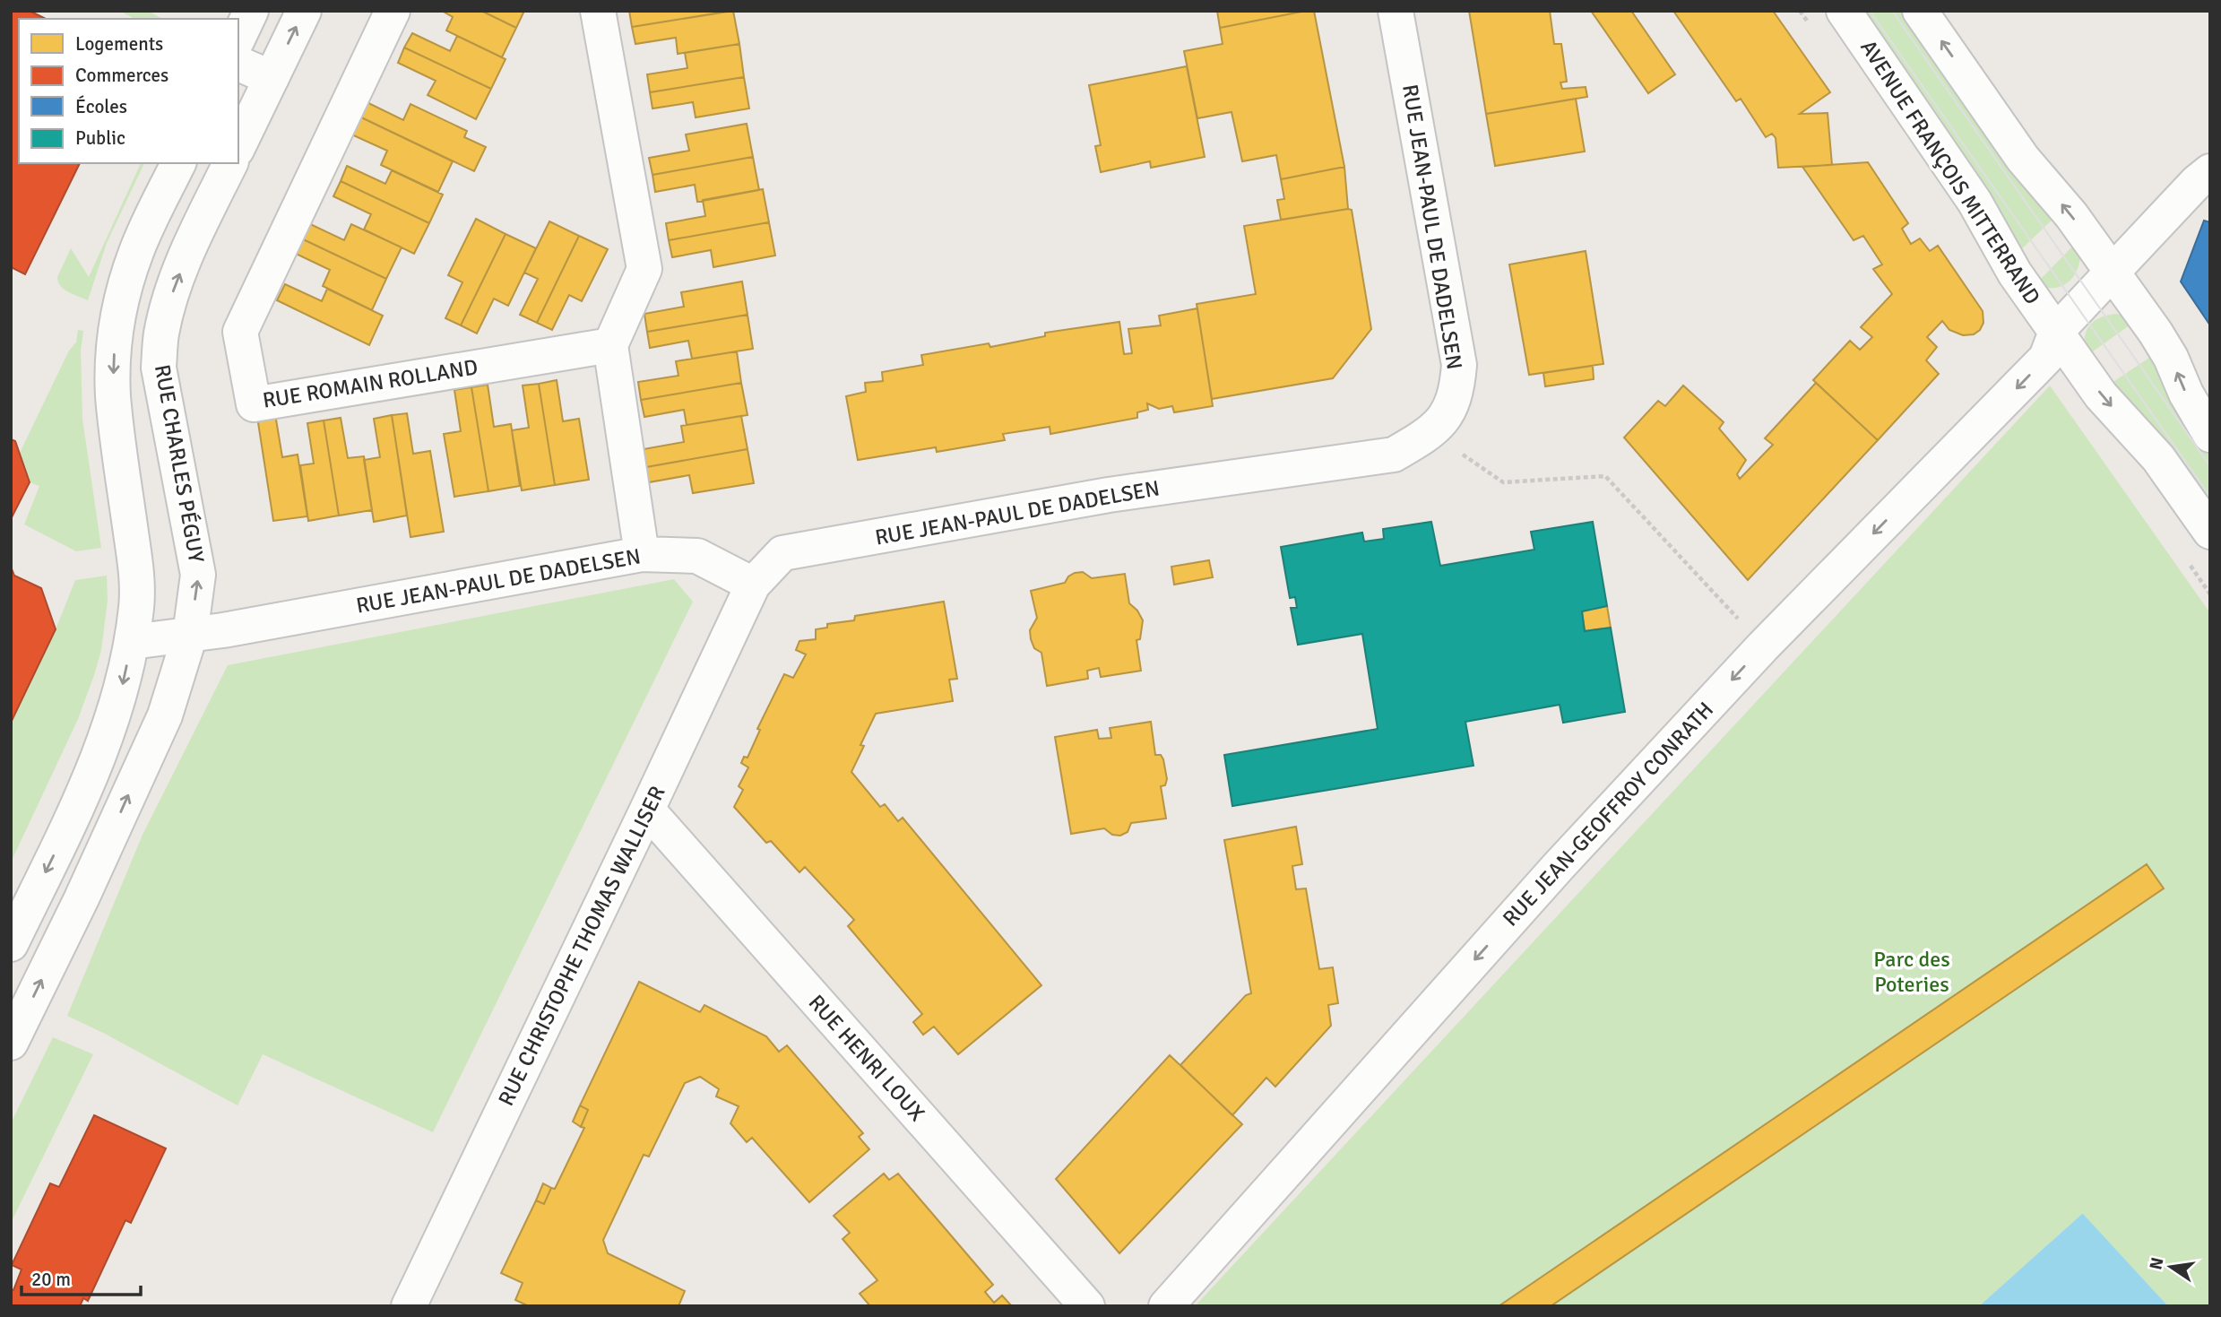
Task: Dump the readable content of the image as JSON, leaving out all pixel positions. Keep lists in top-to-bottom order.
{
  "streets": {
    "street": [
      "AVENUE FRANÇOIS MITTERRAND",
      "RUE JEAN-PAUL DE DADELSEN",
      "RUE ROMAIN ROLLAND",
      "RUE CHARLES PÉGUY",
      "RUE JEAN-GEOFFROY CONRATH",
      "RUE CHRISTOPHE THOMAS WALLISER",
      "RUE HENRI LOUX"
    ]
  },
  "crossings": [
    ["AVENUE FRANÇOIS MITTERRAND", "RUE JEAN-GEOFFROY CONRATH"],
    ["RUE JEAN-PAUL DE DADELSEN", "RUE CHARLES PÉGUY"],
    ["RUE JEAN-PAUL DE DADELSEN", "RUE CHRISTOPHE THOMAS WALLISER"],
    ["RUE CHRISTOPHE THOMAS WALLISER", "RUE HENRI LOUX"]
  ],
  "one_way": ["RUE JEAN-GEOFFROY CONRATH"],
  "parks": ["Parc des Poteries"],
  "legend": [
    "Logements",
    "Commerces",
    "Écoles",
    "Public"
  ],
  "scale_bar": "20 m",
  "north": "left"
}
